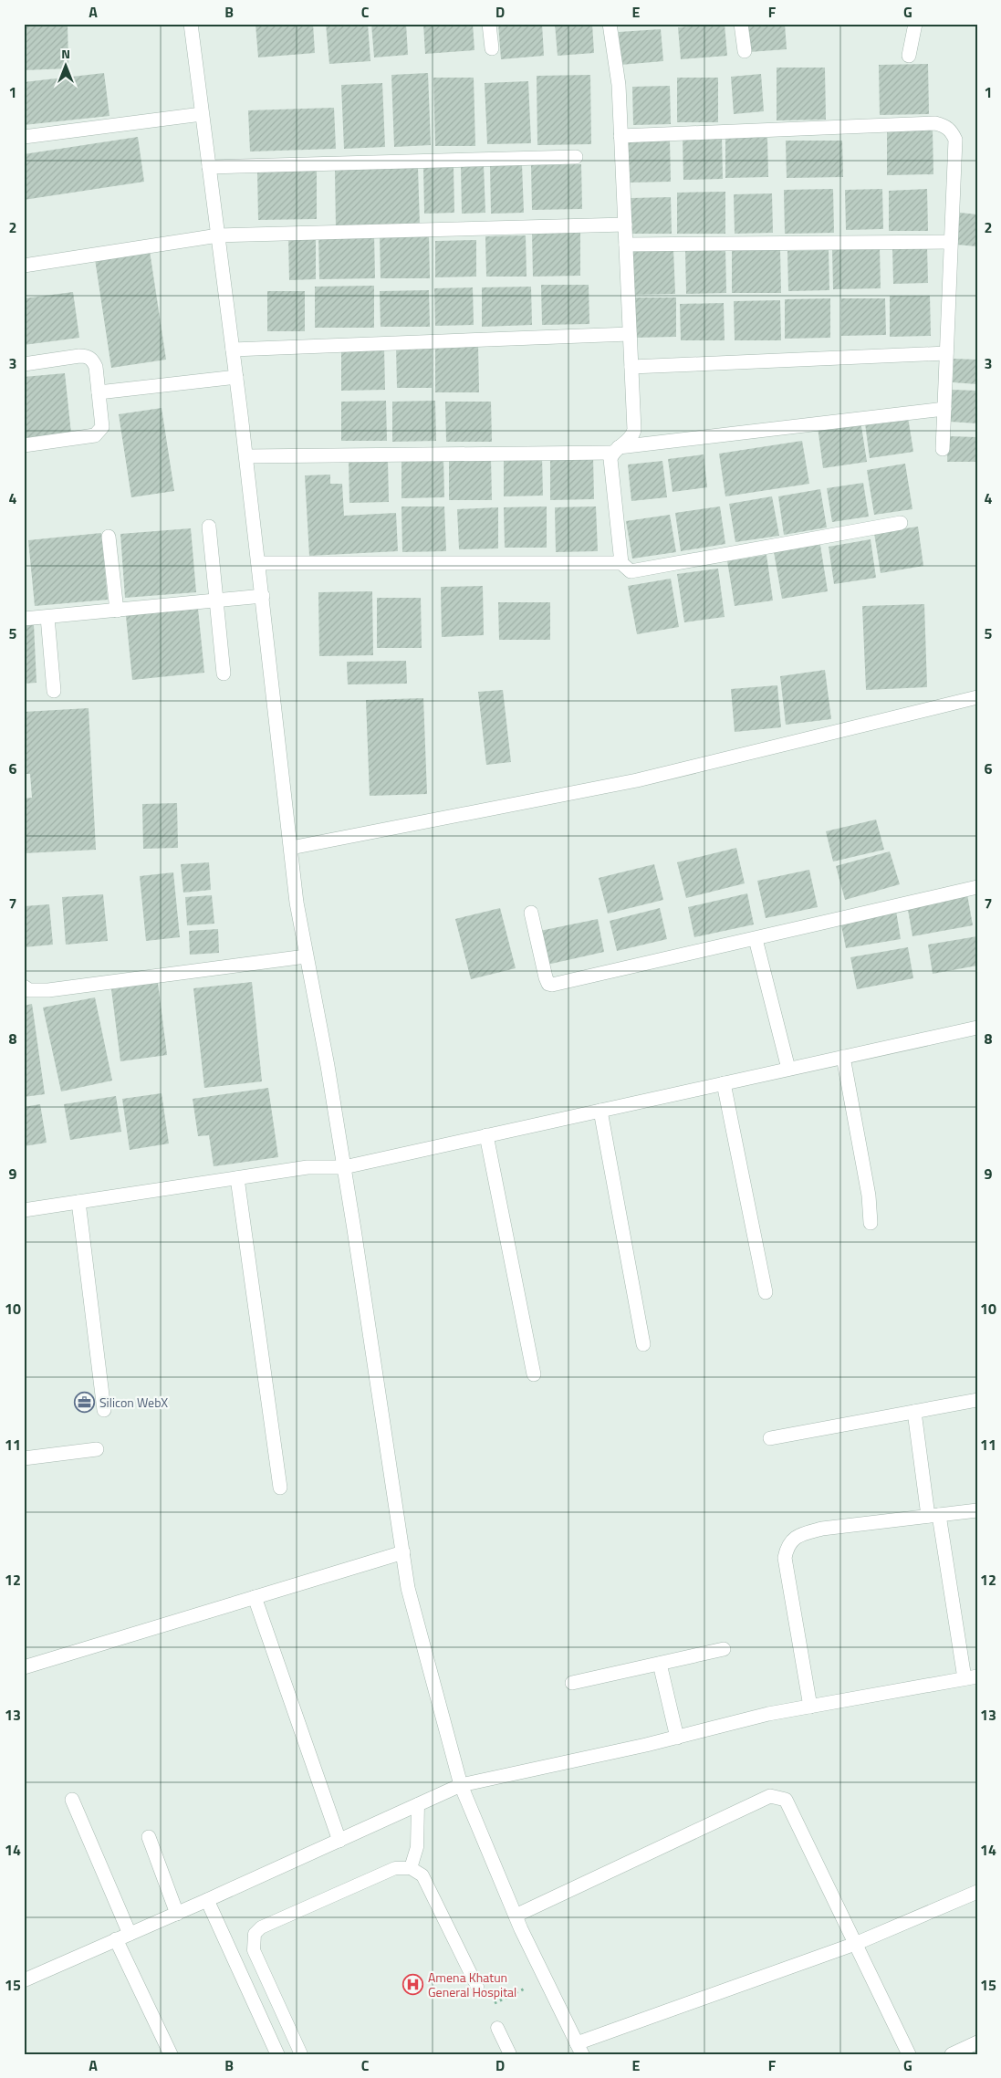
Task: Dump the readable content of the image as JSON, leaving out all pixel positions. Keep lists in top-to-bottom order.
{
  "places": {
    "office": ["Silicon WebX"],
    "hospital": ["Amena Khatun General Hospital"]
  },
  "north": "top",
  "grid": {
    "columns": [
      "A",
      "B",
      "C",
      "D",
      "E",
      "F",
      "G"
    ],
    "rows": [
      "1",
      "2",
      "3",
      "4",
      "5",
      "6",
      "7",
      "8",
      "9",
      "10",
      "11",
      "12",
      "13",
      "14",
      "15"
    ]
  }
}
